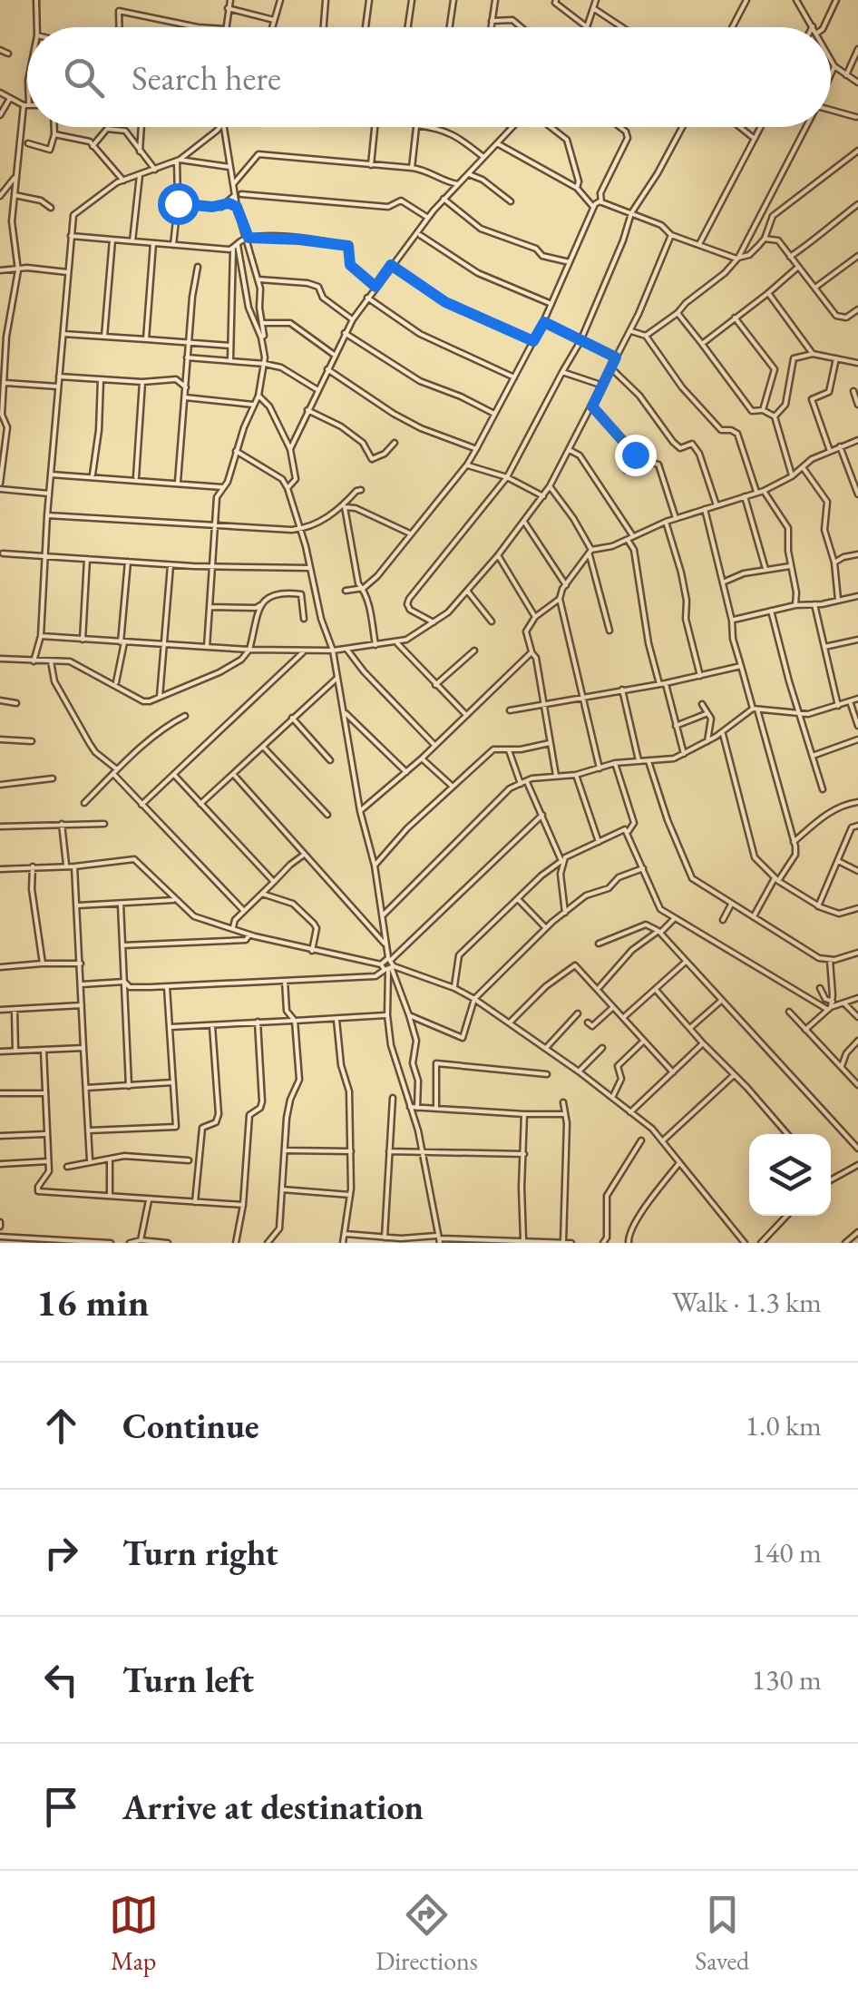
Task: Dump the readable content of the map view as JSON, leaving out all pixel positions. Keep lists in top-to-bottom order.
{
  "page": {
    "search": "Search here",
    "heading": ["16 min", "Walk · 1.3 km"],
    "list": [
      ["Continue", "1.0 km"],
      ["Turn right", "140 m"],
      ["Turn left", "130 m"],
      "Arrive at destination"
    ],
    "nav": ["Map", "Directions", "Saved"]
  }
}
